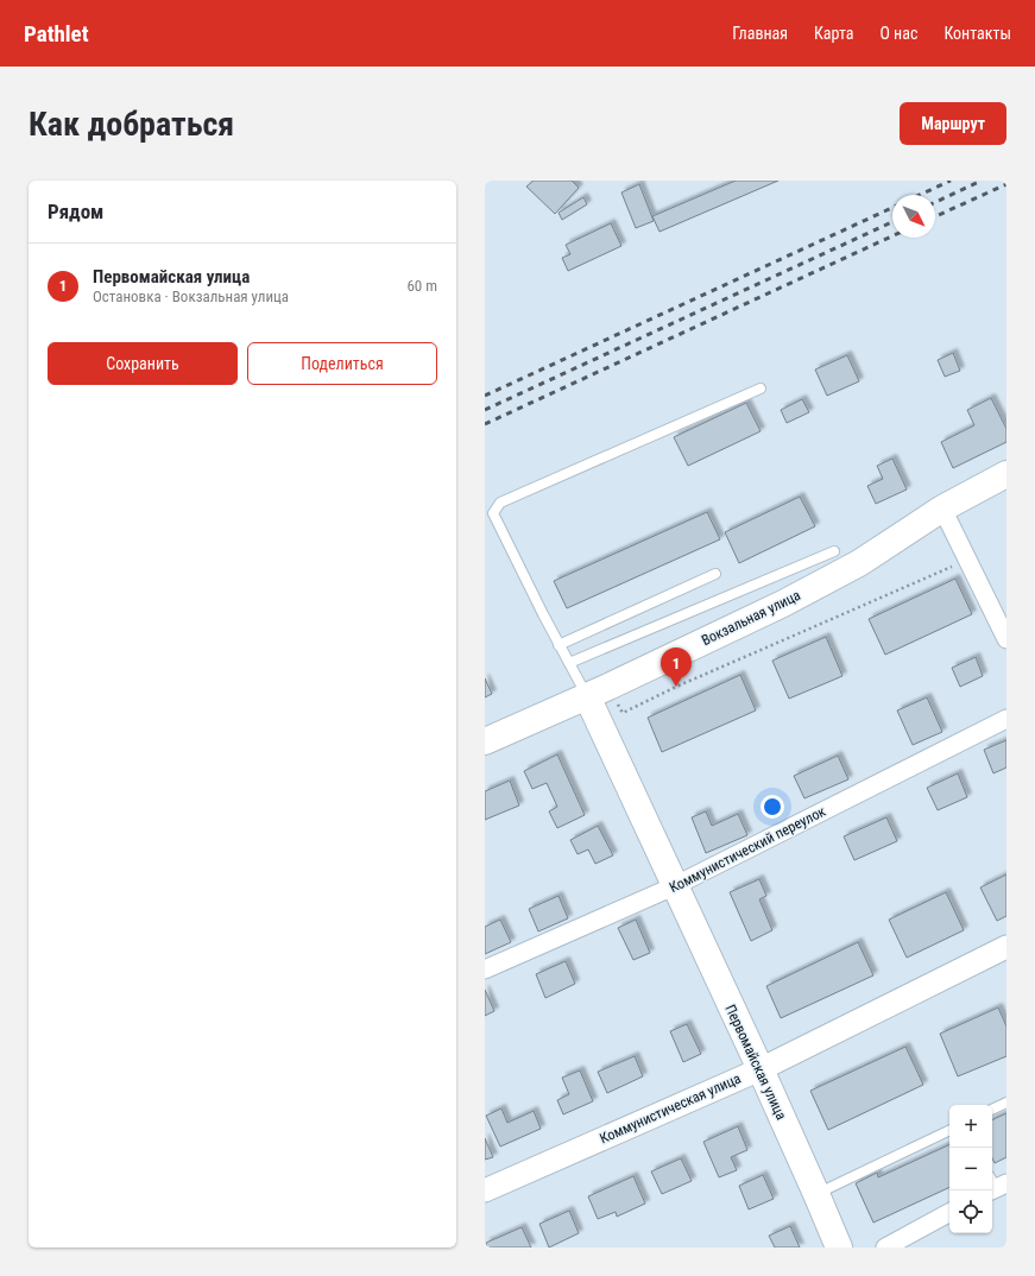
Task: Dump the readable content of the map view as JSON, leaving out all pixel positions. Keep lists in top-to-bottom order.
{
  "streets": {
    "main road": ["Вокзальная улица", "Первомайская улица"],
    "street": ["Коммунистический переулок", "Коммунистическая улица"]
  },
  "crossings": [
    ["Вокзальная улица", "Первомайская улица"],
    ["Коммунистический переулок", "Первомайская улица"],
    ["Первомайская улица", "Коммунистическая улица"]
  ],
  "north": "bottom right",
  "page": {
    "header": "Pathlet",
    "nav": [
      "Главная",
      "Карта",
      "О нас",
      "Контакты"
    ],
    "buttons": [
      "Маршрут",
      ["Сохранить", "Поделиться"]
    ],
    "title": "Как добраться",
    "heading": "Рядом",
    "list": [
      {
        "mark": "1",
        "name": "Первомайская улица",
        "note": "Остановка · Вокзальная улица",
        "value": "60 m"
      }
    ],
    "pins": "1",
    "map_buttons": ["+", "−"]
  }
}
